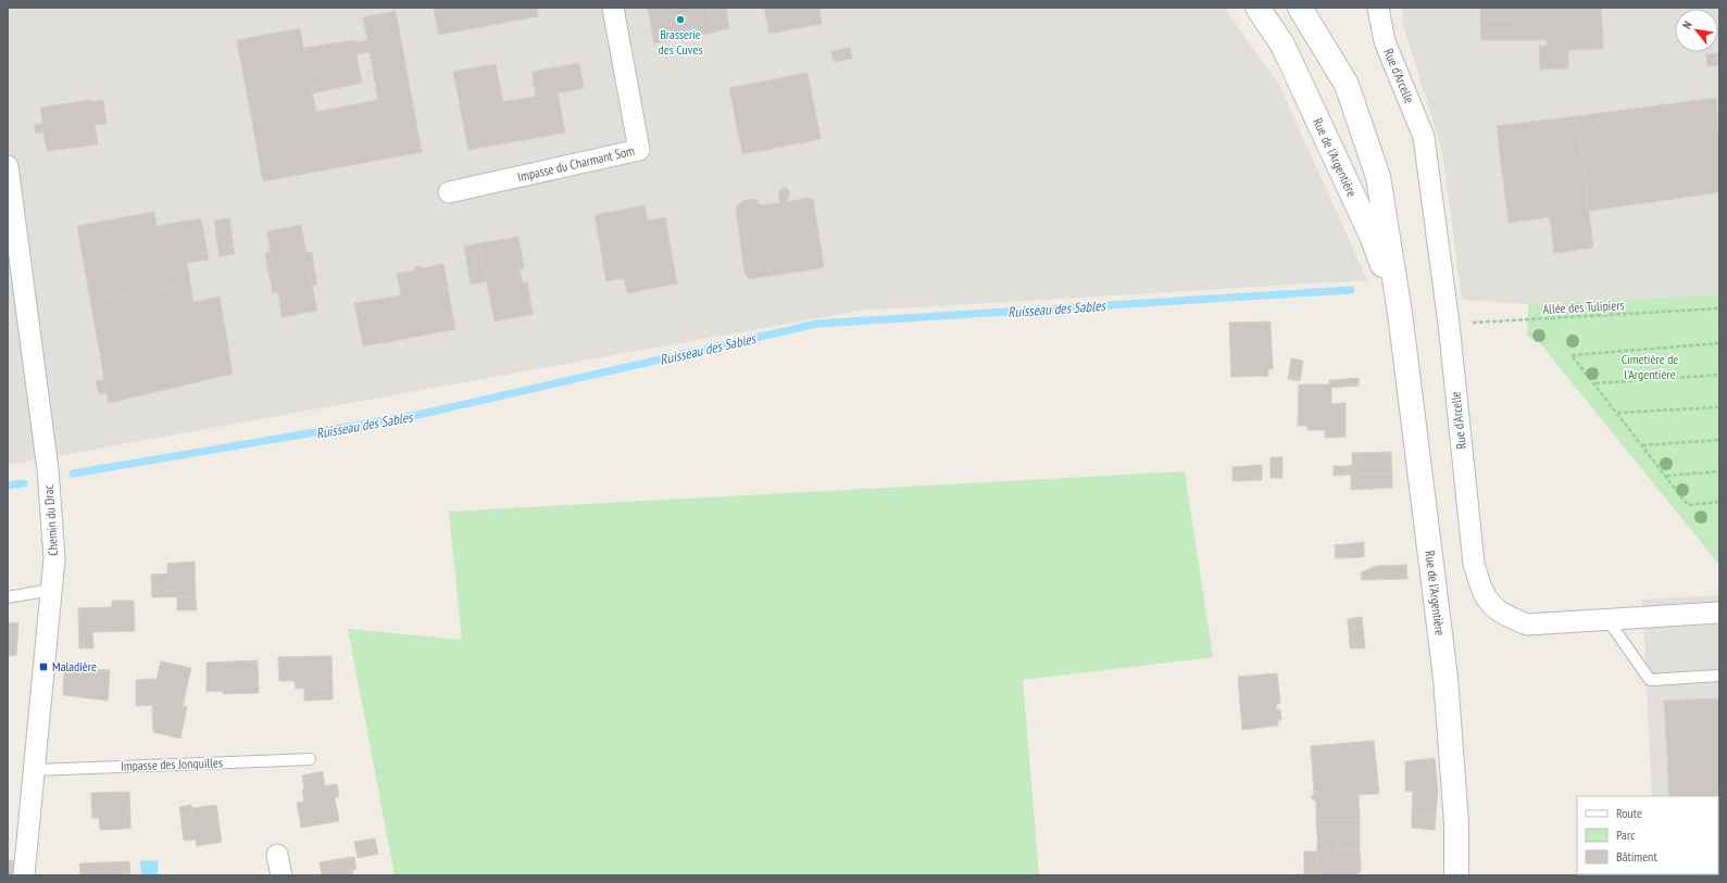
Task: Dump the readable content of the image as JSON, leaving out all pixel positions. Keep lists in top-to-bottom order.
{
  "streets": {
    "main road": ["Rue de l'Argentière"],
    "street": ["Rue d'Arcelle", "Impasse du Charmant Som", "Chemin du Drac"],
    "lane": ["Impasse des Jonquilles"],
    "path": ["Allée des Tulipiers"]
  },
  "crossings": [
    ["Rue d'Arcelle", "Allée des Tulipiers"],
    ["Chemin du Drac", "Impasse des Jonquilles"]
  ],
  "water": ["Ruisseau des Sables"],
  "parks": ["Cimetière de l'Argentière"],
  "places": {
    "other": ["Brasserie des Cuves"],
    "transit": ["Maladière"]
  },
  "legend": ["Route", "Parc", "Bâtiment"],
  "north": "top left"
}
